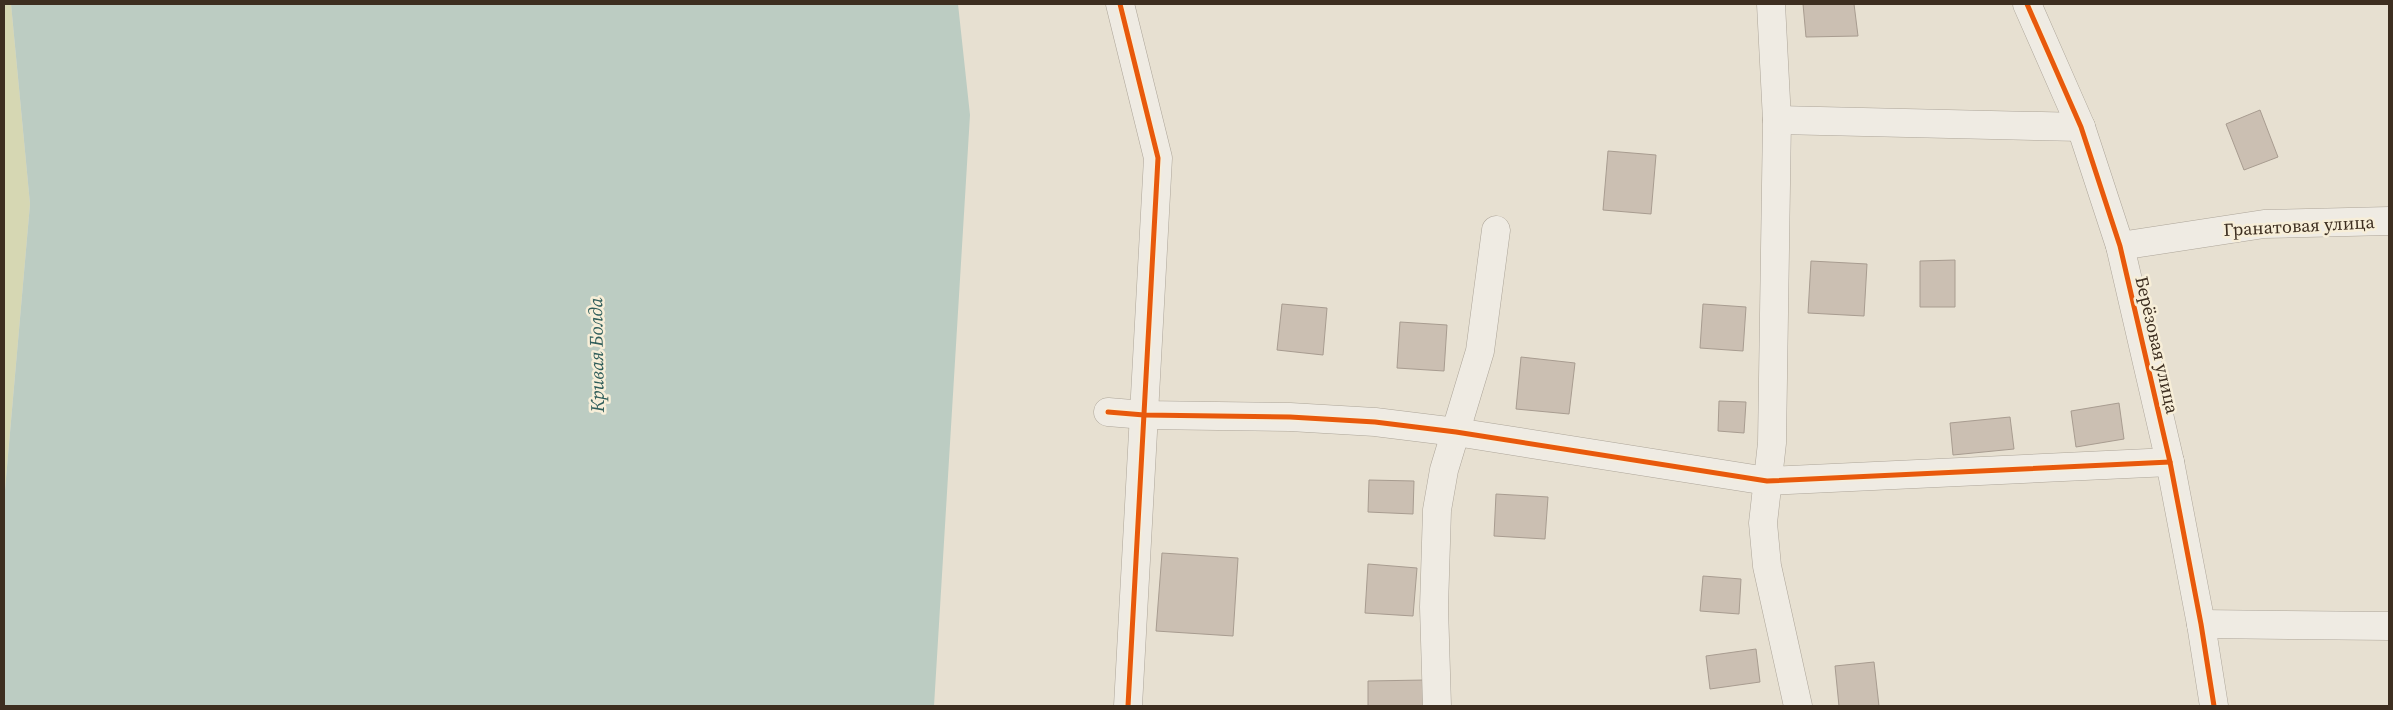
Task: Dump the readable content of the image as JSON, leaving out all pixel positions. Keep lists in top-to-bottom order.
{
  "streets": {
    "street": ["Гранатовая улица", "Берёзовая улица"]
  },
  "crossings": [
    ["Гранатовая улица", "Берёзовая улица"]
  ],
  "water": ["Кривая Болда"]
}
